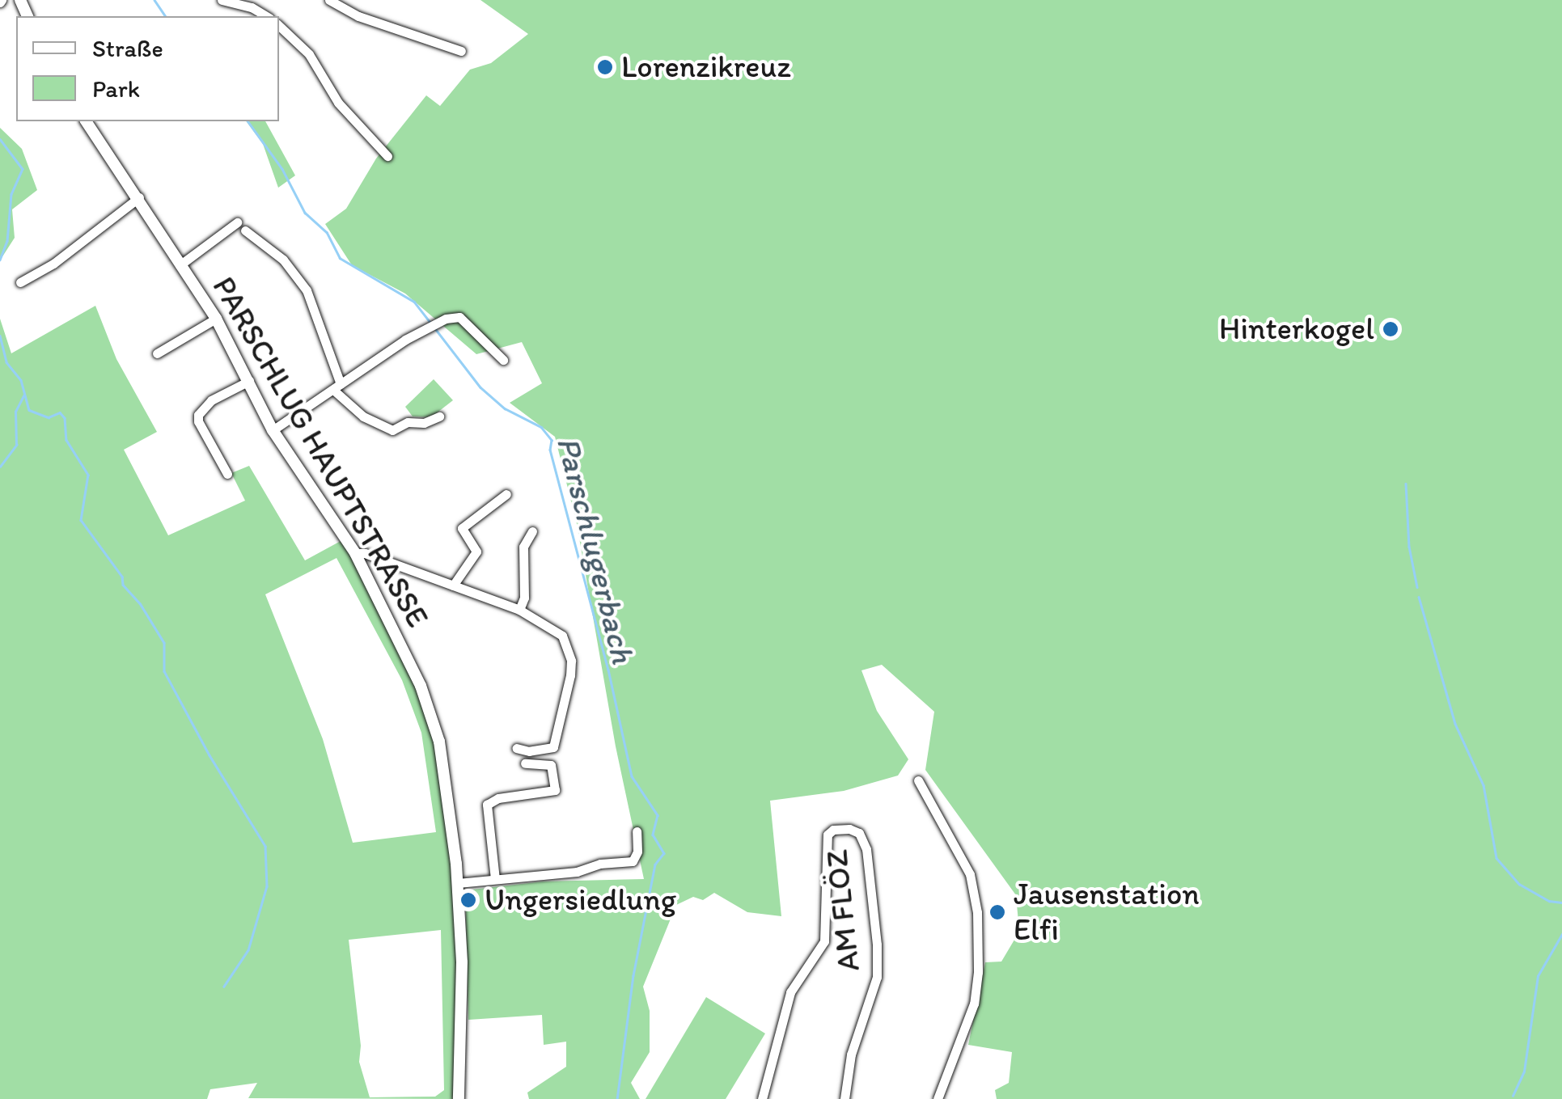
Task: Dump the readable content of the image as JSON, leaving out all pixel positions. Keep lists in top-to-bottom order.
{
  "streets": {
    "main road": ["PARSCHLUG HAUPTSTRASSE"],
    "street": ["AM FLÖZ"]
  },
  "water": ["Parschlugerbach"],
  "places": [
    "Lorenzikreuz",
    "Hinterkogel",
    "Ungersiedlung",
    "Jausenstation Elfi"
  ],
  "legend": ["Straße", "Park"]
}
